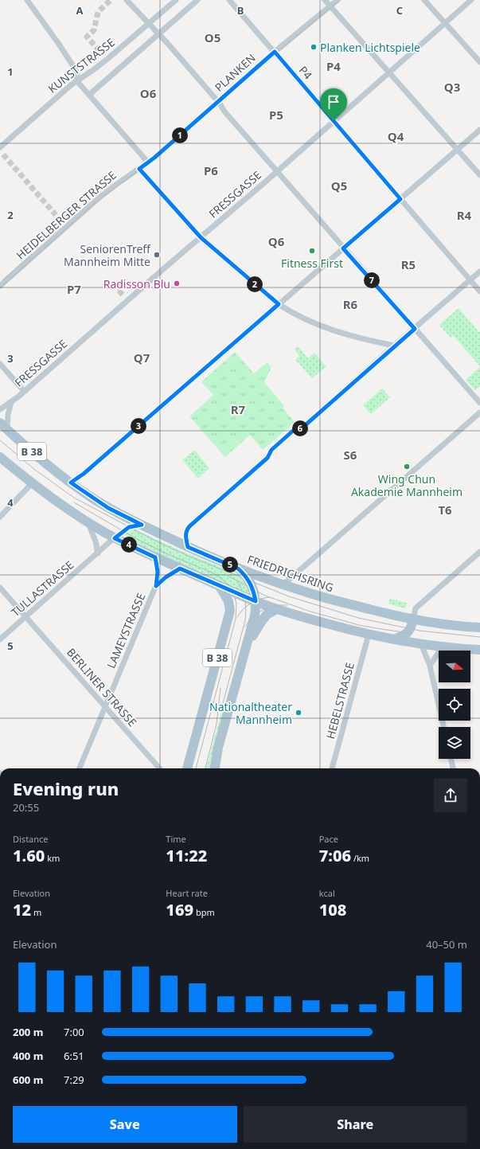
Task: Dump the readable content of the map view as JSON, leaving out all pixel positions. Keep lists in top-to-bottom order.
{
  "streets": {
    "main road": ["B 38", "FRIEDRICHSRING"],
    "street": [
      "KUNSTSTRASSE",
      "PLANKEN",
      "P4",
      "FRESSGASSE",
      "HEIDELBERGER STRASSE",
      "TULLASTRASSE",
      "LAMEYSTRASSE",
      "BERLINER STRASSE",
      "HEBELSTRASSE"
    ]
  },
  "crossings": [
    ["PLANKEN", "P4"],
    ["PLANKEN", "HEIDELBERGER STRASSE"],
    ["P4", "FRESSGASSE"],
    ["FRESSGASSE", "FRIEDRICHSRING"],
    ["B 38", "FRIEDRICHSRING"],
    ["B 38", "TULLASTRASSE"],
    ["B 38", "LAMEYSTRASSE"],
    ["FRIEDRICHSRING", "TULLASTRASSE"],
    ["TULLASTRASSE", "BERLINER STRASSE"],
    ["LAMEYSTRASSE", "BERLINER STRASSE"]
  ],
  "districts": [
    "O5",
    "P4",
    "Q3",
    "O6",
    "P5",
    "Q4",
    "P6",
    "Q5",
    "R4",
    "Q6",
    "R5",
    "P7",
    "R6",
    "Q7",
    "R7",
    "S6",
    "T6"
  ],
  "places": [
    "Planken Lichtspiele",
    "Fitness First",
    "SeniorenTreff Mannheim Mitte",
    "Radisson Blu",
    "Wing Chun Akademie Mannheim",
    "Nationaltheater Mannheim"
  ],
  "north": "right",
  "page": {
    "pins": [
      "1",
      "7",
      "2",
      "3",
      "6",
      "4",
      "5"
    ],
    "heading": ["Evening run", "20:55"],
    "stats": [
      ["Distance", "1.60 km"],
      ["Time", "11:22"],
      ["Pace", "7:06 /km"],
      ["Elevation", "12 m"],
      ["Heart rate", "169 bpm"],
      ["kcal", "108"]
    ],
    "chart": ["Elevation", "40–50 m"],
    "list": [
      {
        "name": "200 m",
        "note": "7:00"
      },
      {
        "name": "400 m",
        "note": "6:51"
      },
      {
        "name": "600 m",
        "note": "7:29"
      }
    ],
    "buttons": ["Save", "Share"]
  },
  "grid": {
    "columns": ["A", "B", "C"],
    "rows": [
      "1",
      "2",
      "3",
      "4",
      "5"
    ]
  }
}
